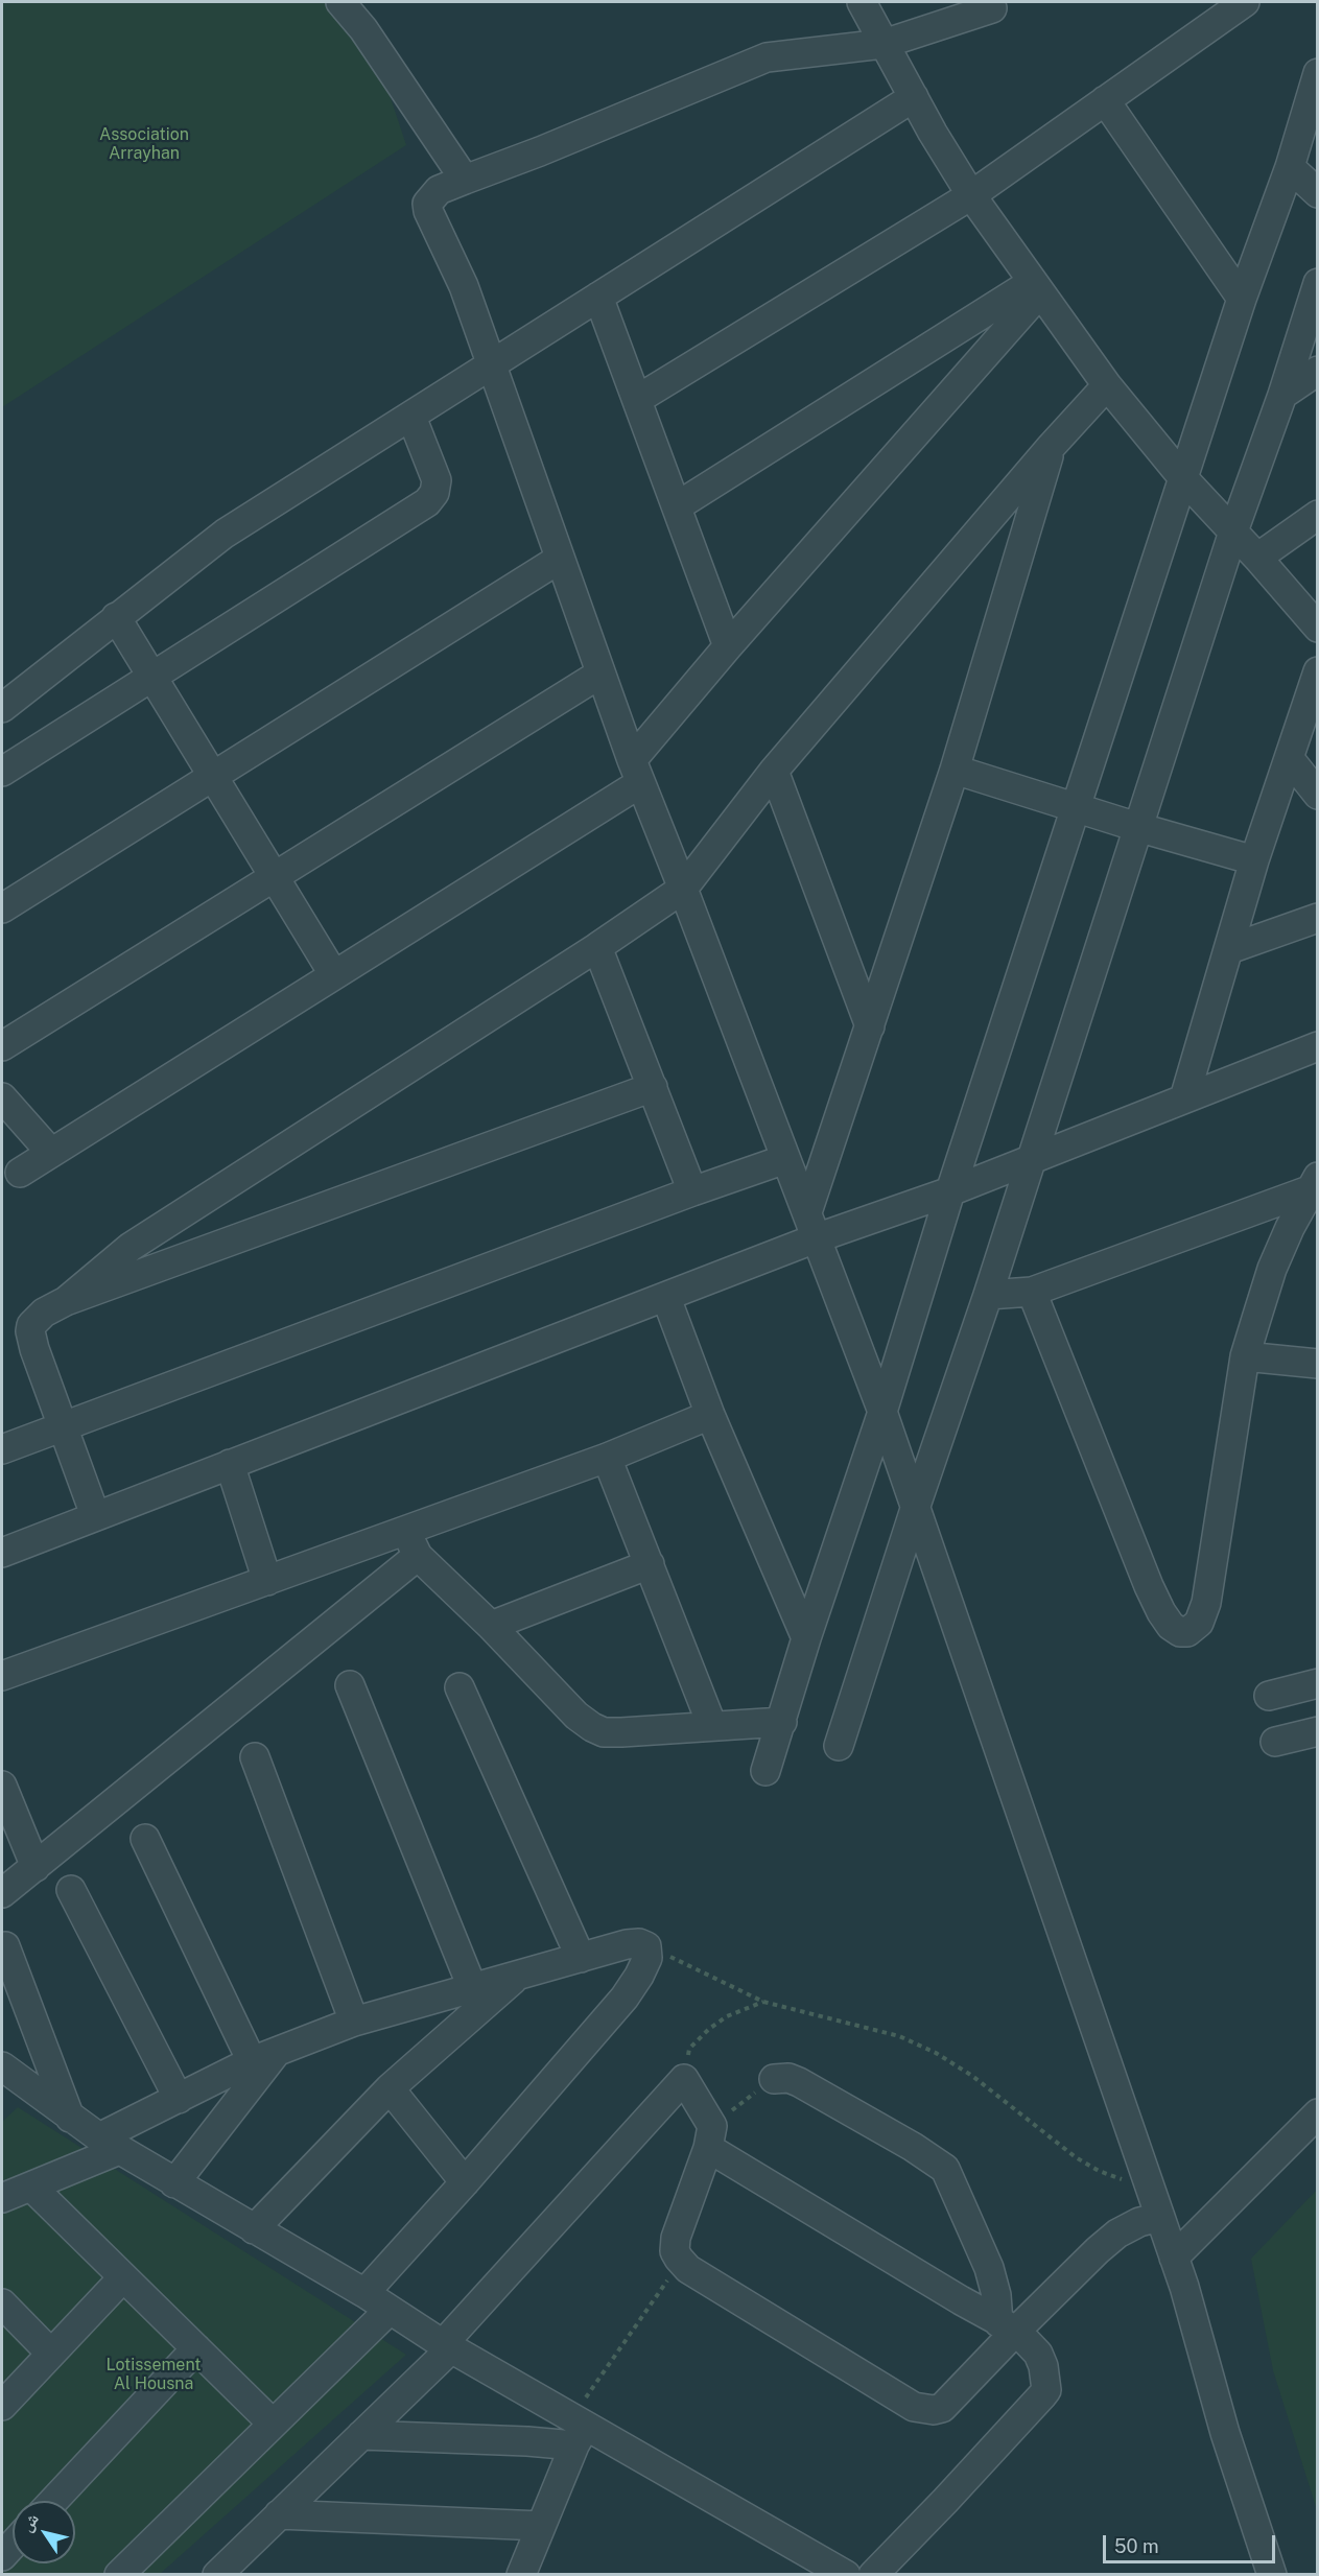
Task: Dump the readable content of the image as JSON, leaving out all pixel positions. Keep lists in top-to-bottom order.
{
  "parks": ["Association Arrayhan", "Lotissement Al Housna"],
  "scale_bar": "50 m",
  "north": "top left"
}
